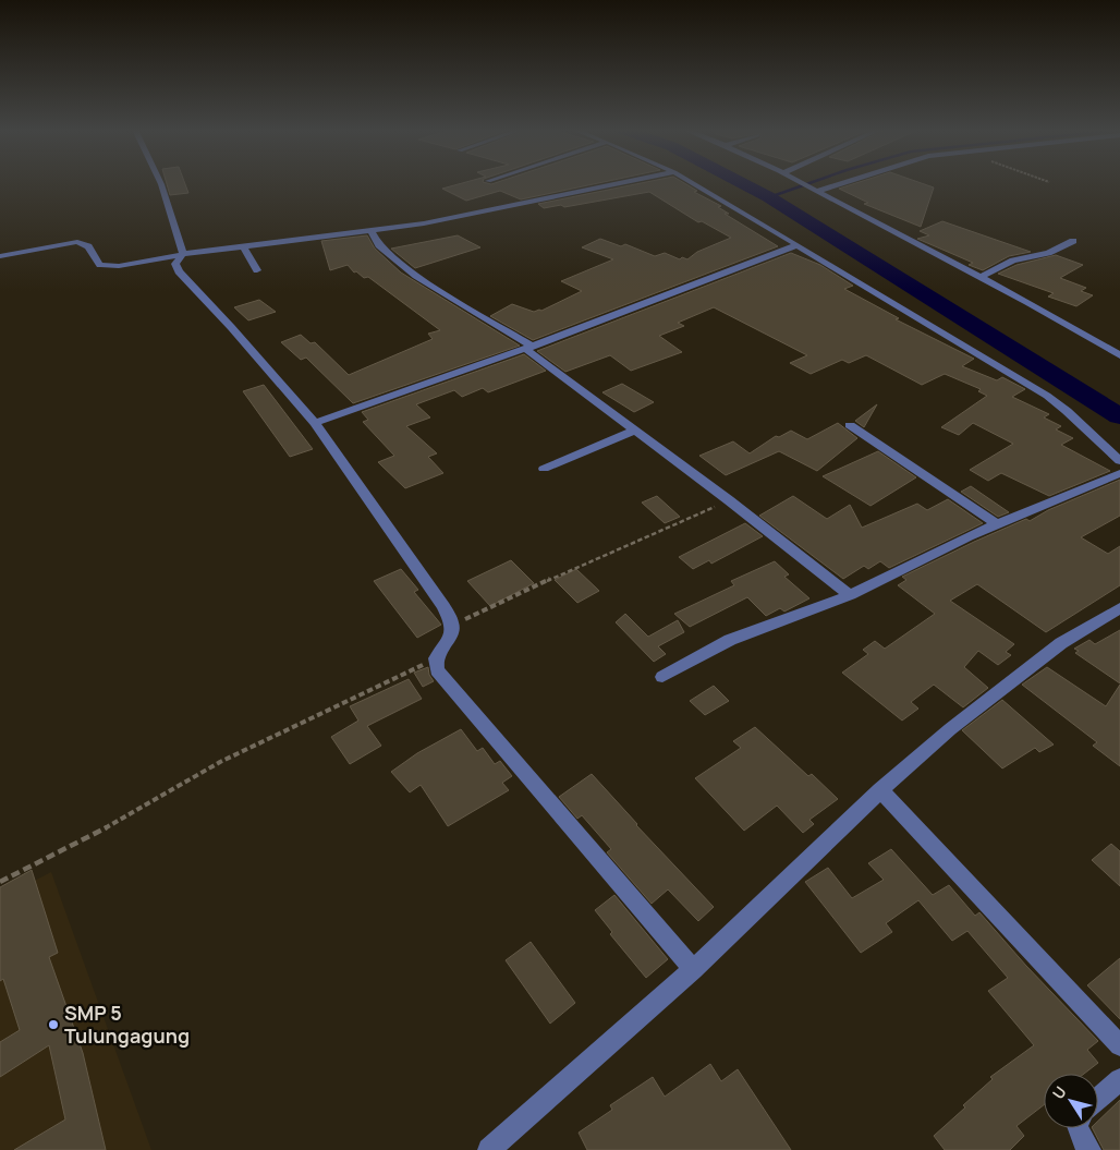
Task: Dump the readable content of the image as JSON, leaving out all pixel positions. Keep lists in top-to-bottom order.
{
  "places": ["SMP 5 Tulungagung"],
  "north": "top left"
}
